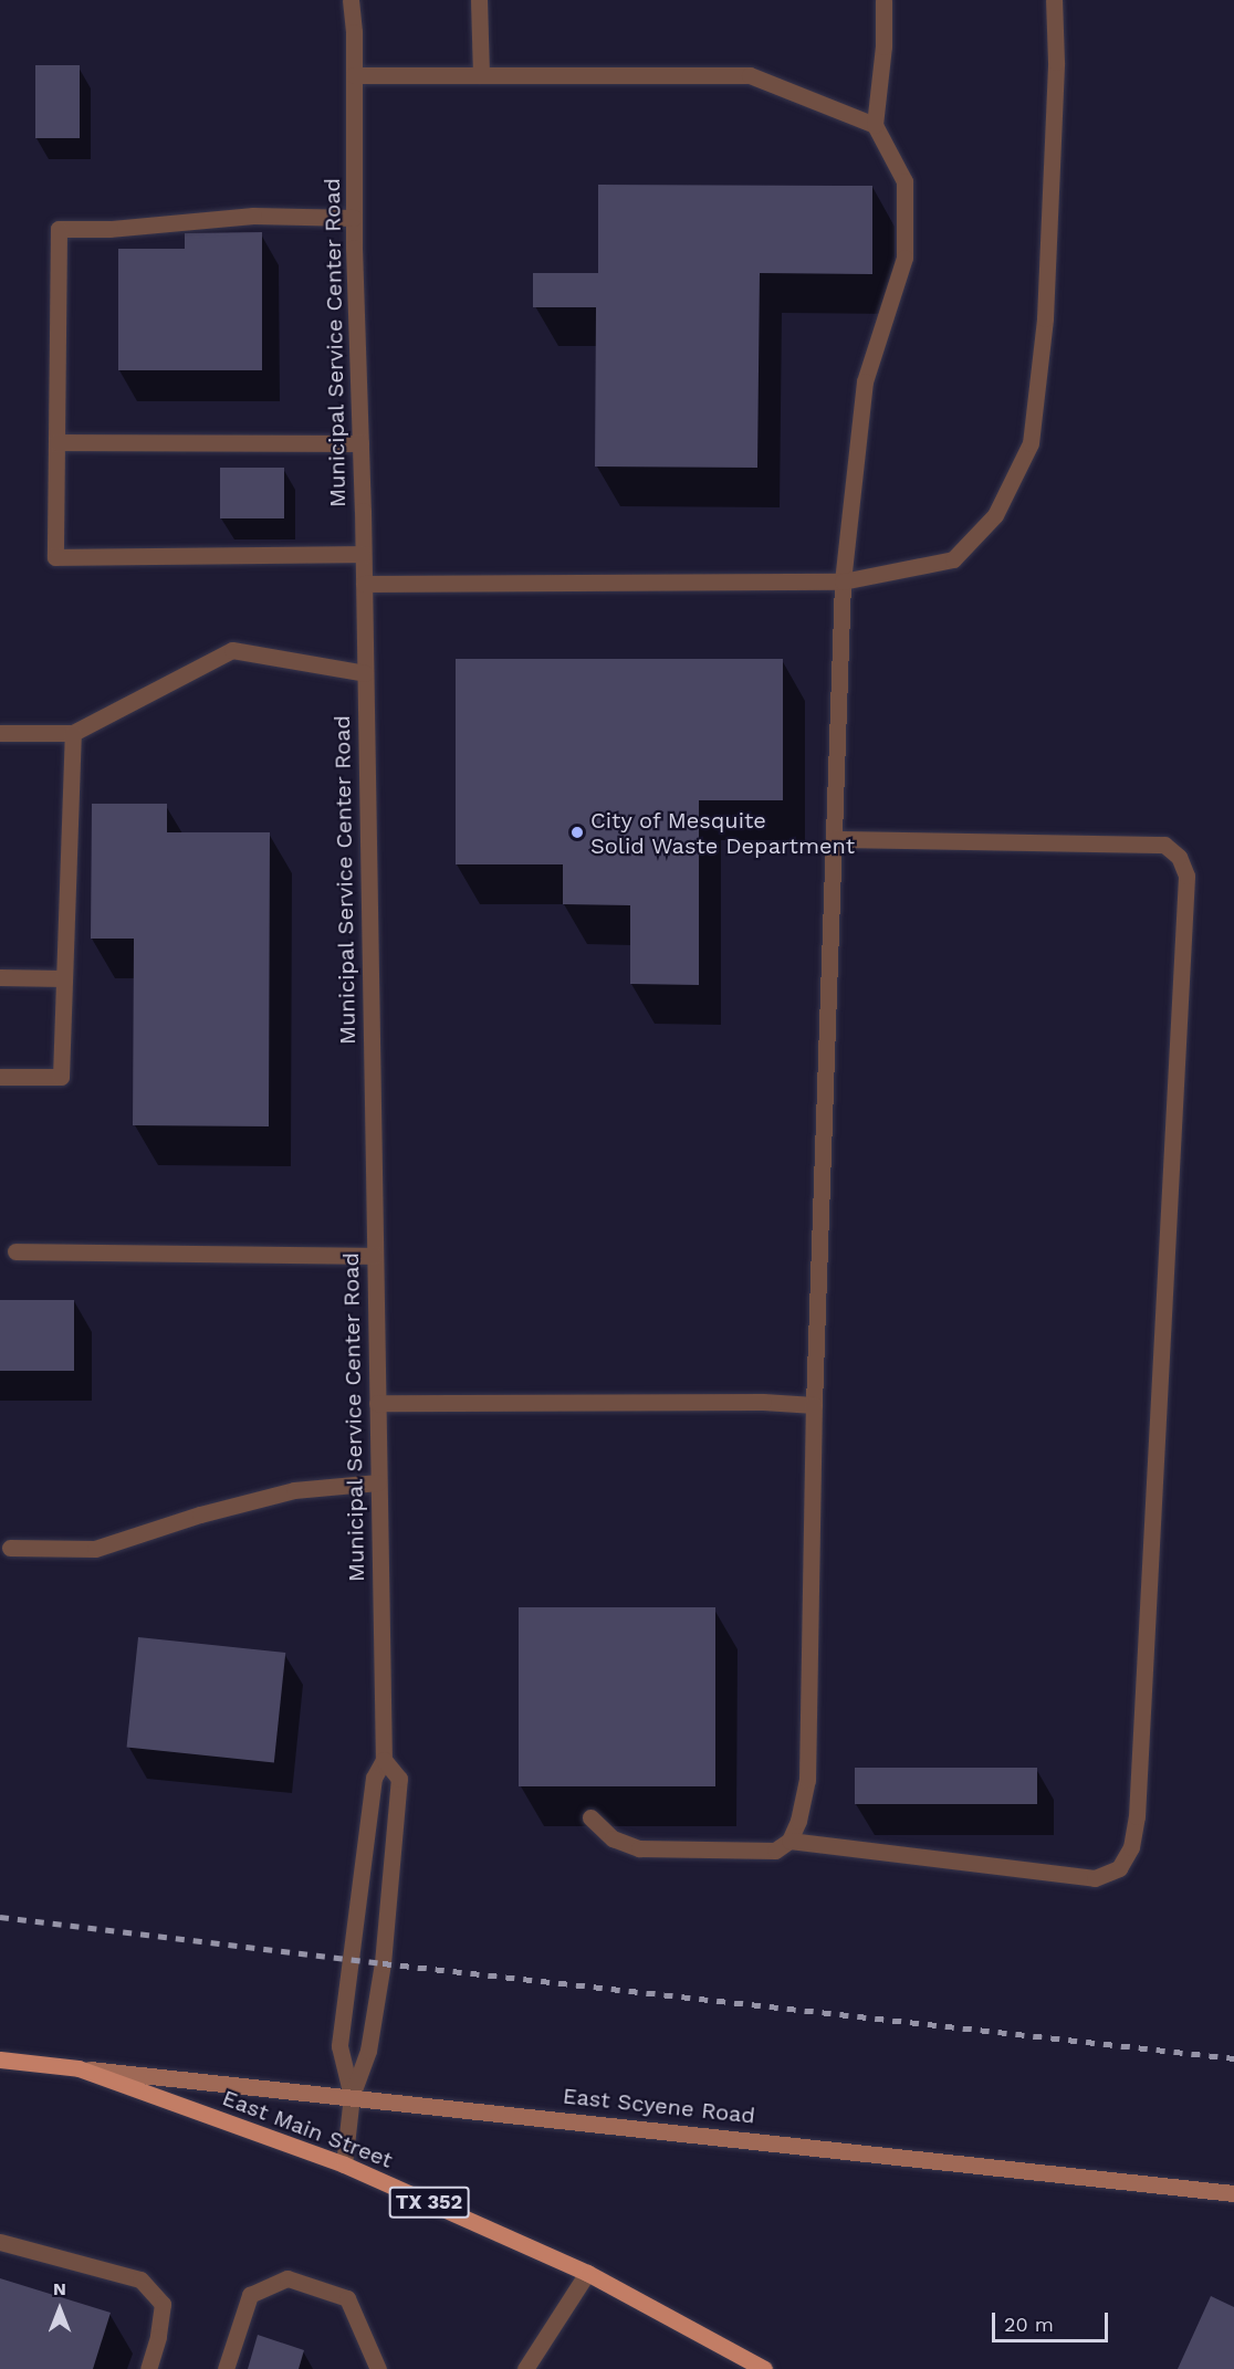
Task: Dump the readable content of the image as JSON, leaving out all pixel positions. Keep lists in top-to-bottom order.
{
  "streets": {
    "main road": ["East Main Street", "TX 352"],
    "street": ["East Scyene Road"],
    "lane": ["Municipal Service Center Road"]
  },
  "crossings": [
    ["Municipal Service Center Road", "East Scyene Road"],
    ["Municipal Service Center Road", "East Main Street"],
    ["East Scyene Road", "East Main Street"]
  ],
  "places": ["City of Mesquite Solid Waste Department"],
  "scale_bar": "20 m",
  "north": "top"
}
